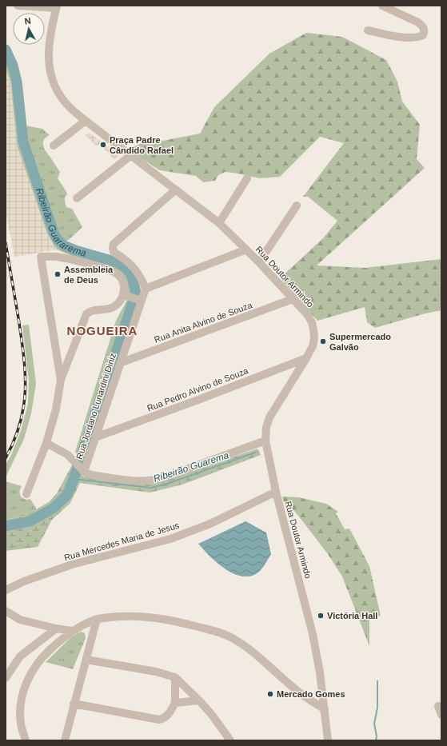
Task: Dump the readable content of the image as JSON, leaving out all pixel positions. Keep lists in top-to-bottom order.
{
  "streets": {
    "street": [
      "Rua Doutor Armindo",
      "Rua Anita Alvino de Souza",
      "Rua Pedro Alvino de Souza",
      "Rua Jordano Lunardini Diniz",
      "Rua Mercedes Maria de Jesus"
    ]
  },
  "crossings": [
    ["Rua Doutor Armindo", "Rua Anita Alvino de Souza"],
    ["Rua Doutor Armindo", "Rua Pedro Alvino de Souza"],
    ["Rua Doutor Armindo", "Rua Mercedes Maria de Jesus"],
    ["Rua Anita Alvino de Souza", "Rua Jordano Lunardini Diniz"],
    ["Rua Pedro Alvino de Souza", "Rua Jordano Lunardini Diniz"]
  ],
  "districts": ["NOGUEIRA"],
  "water": ["Ribeirão Guararema", "Ribeirão Guarema"],
  "places": [
    "Praça Padre Cândido Rafael",
    "Assembleia de Deus",
    "Supermercado Galvão",
    "Victória Hall",
    "Mercado Gomes"
  ],
  "north": "top"
}
